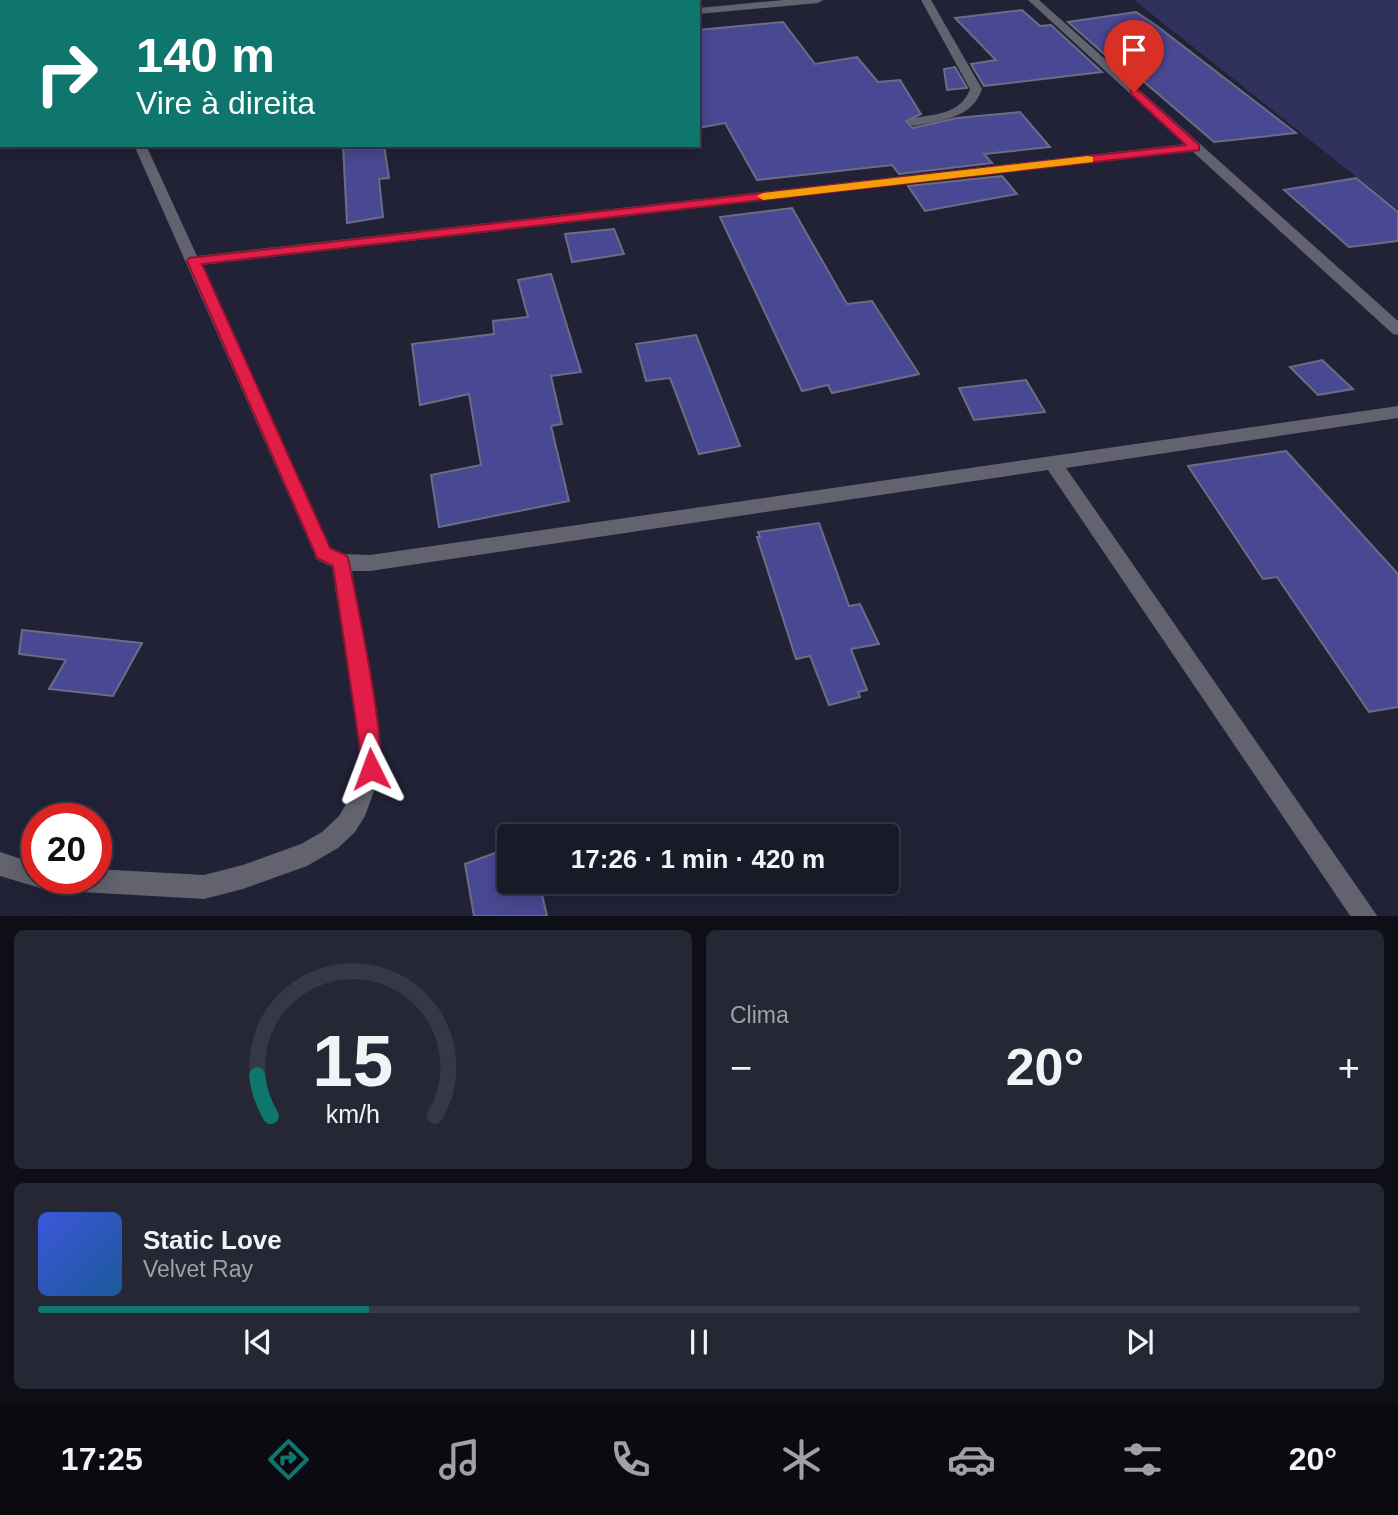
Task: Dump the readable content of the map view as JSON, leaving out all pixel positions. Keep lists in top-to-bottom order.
{
  "page": {
    "turn": ["140 m", "Vire à direita"],
    "limit": "20",
    "trip": "17:26 · 1 min · 420 m",
    "tile": "Clima",
    "heat": ["−", "20°", "+"],
    "song": ["Static Love", "Velvet Ray"],
    "tabs": ["17:25", "20°"],
    "gauge": ["15", "km/h"]
  }
}
